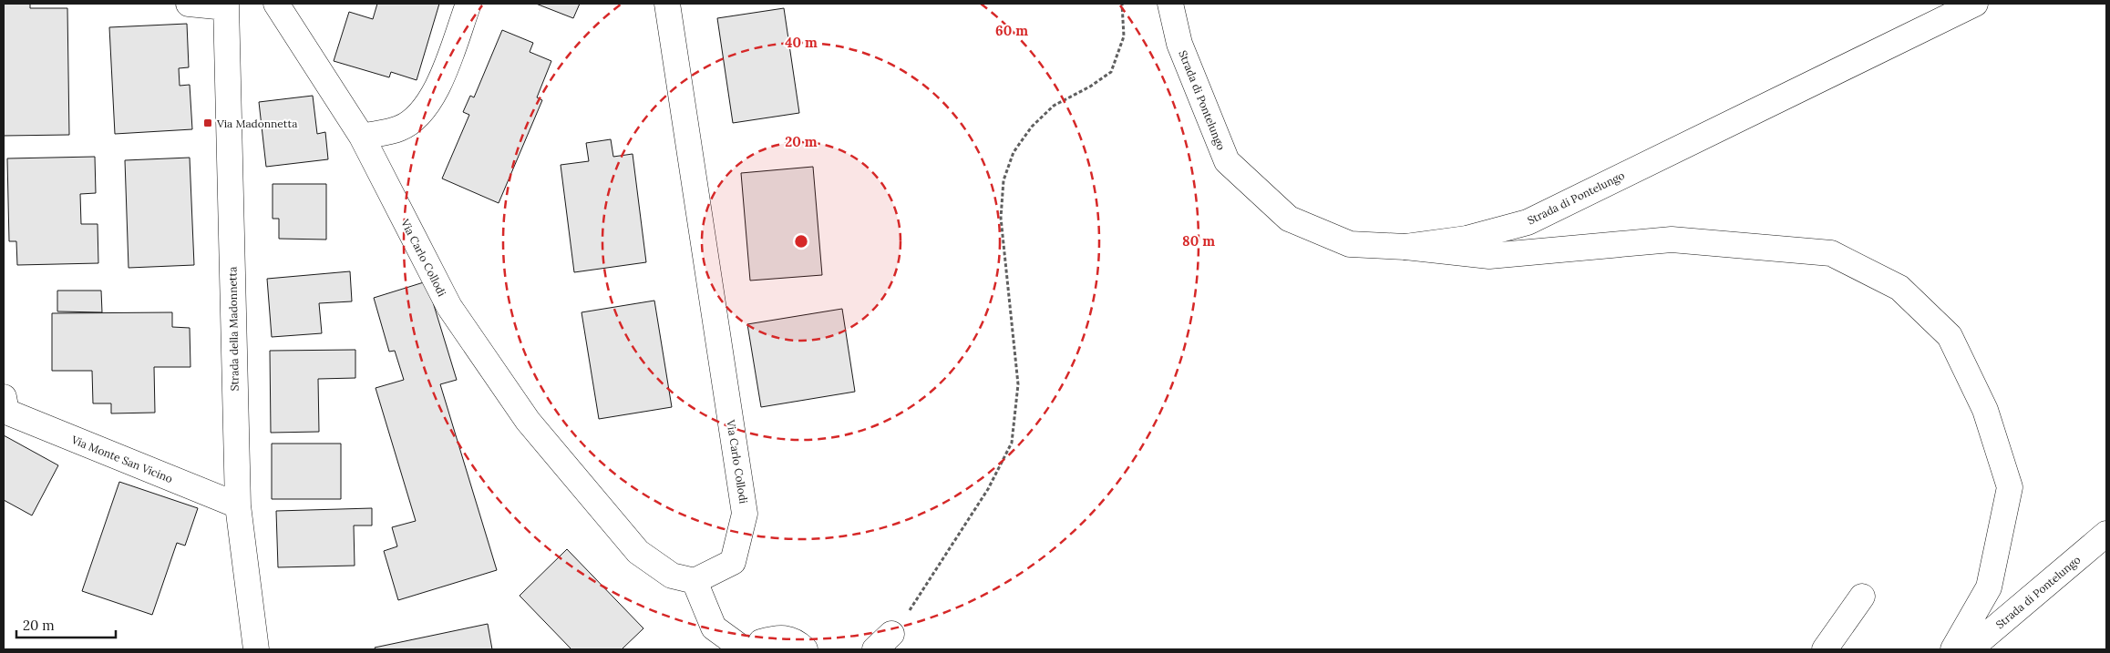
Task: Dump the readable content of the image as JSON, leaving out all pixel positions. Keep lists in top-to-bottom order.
{
  "streets": {
    "main road": [
      "Strada di Pontelungo",
      "Via Carlo Collodi",
      "Strada della Madonnetta",
      "Via Monte San Vicino"
    ]
  },
  "crossings": [
    ["Strada della Madonnetta", "Via Monte San Vicino"]
  ],
  "places": {
    "transit": ["Via Madonnetta"]
  },
  "scale_bar": "20 m",
  "rings": [
    "60 m",
    "40 m",
    "20 m",
    "80 m"
  ]
}
